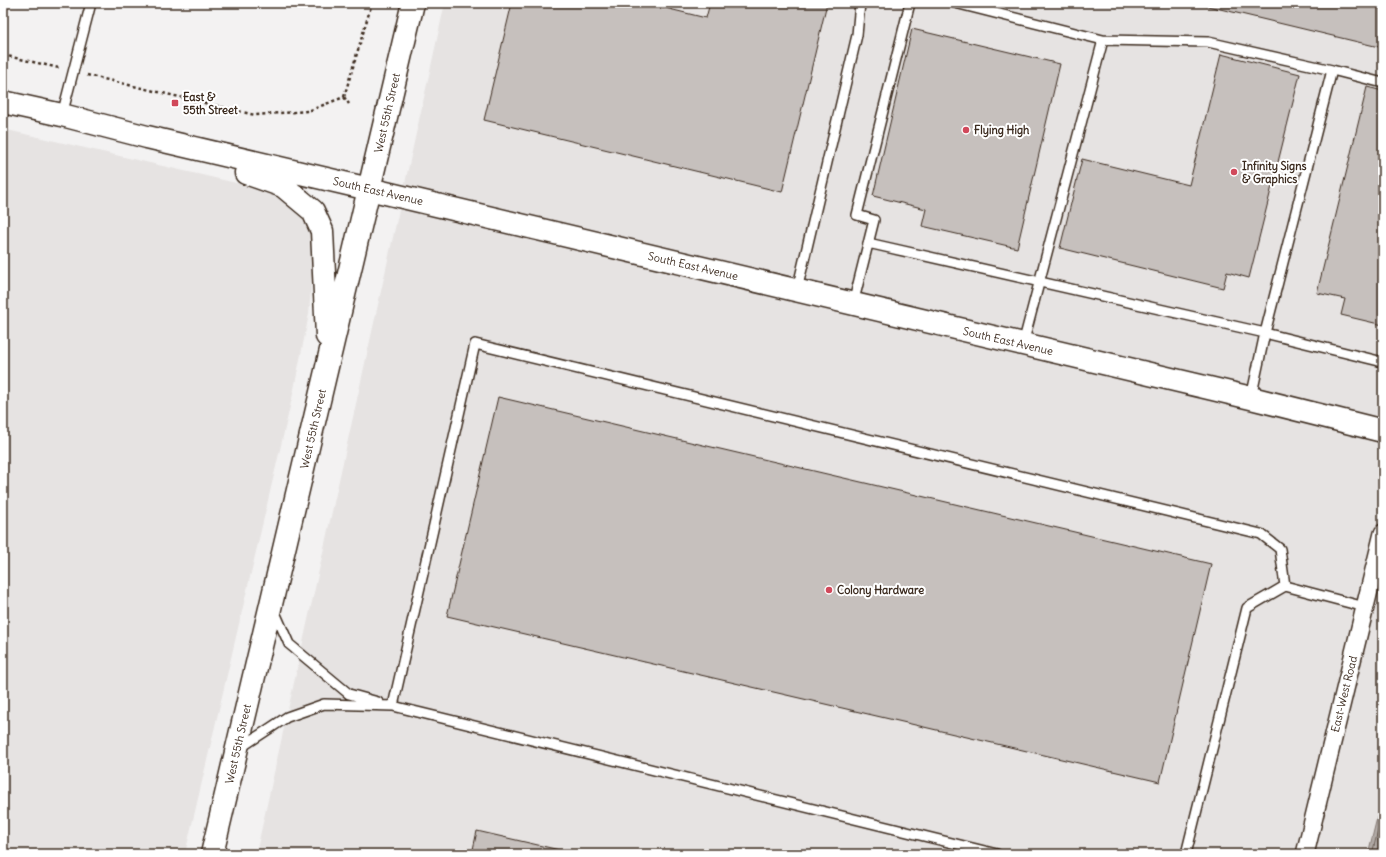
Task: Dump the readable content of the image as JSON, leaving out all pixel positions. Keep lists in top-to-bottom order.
{
  "streets": {
    "main road": ["West 55th Street", "South East Avenue"],
    "street": ["East-West Road"]
  },
  "crossings": [
    ["West 55th Street", "South East Avenue"]
  ],
  "places": {
    "transit": ["East & 55th Street"],
    "other": ["Flying High", "Infinity Signs & Graphics", "Colony Hardware"]
  }
}
